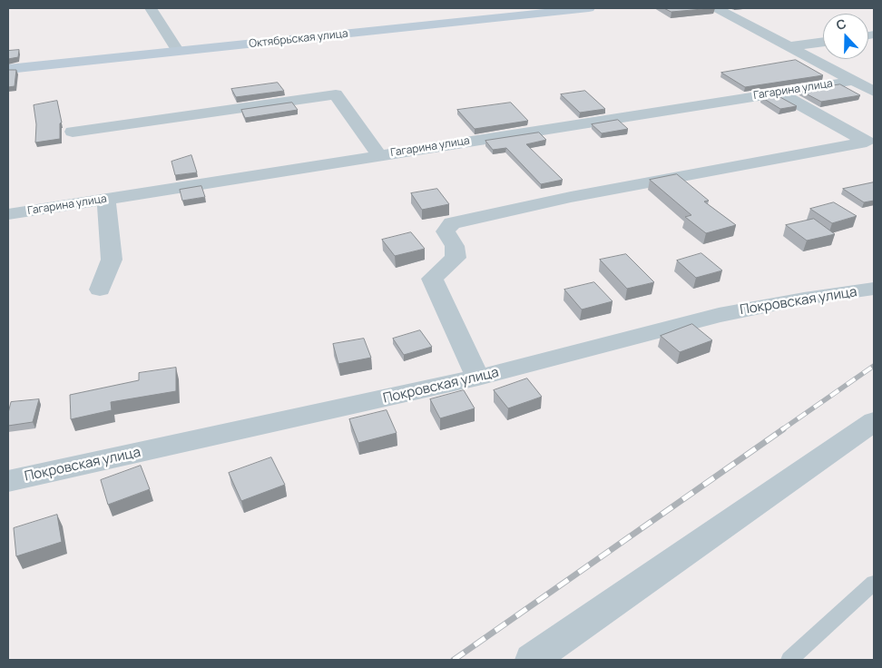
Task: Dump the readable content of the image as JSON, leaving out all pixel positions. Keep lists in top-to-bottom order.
{
  "streets": {
    "street": ["Октябрьская улица", "Гагарина улица", "Покровская улица"]
  },
  "north": "top"
}
